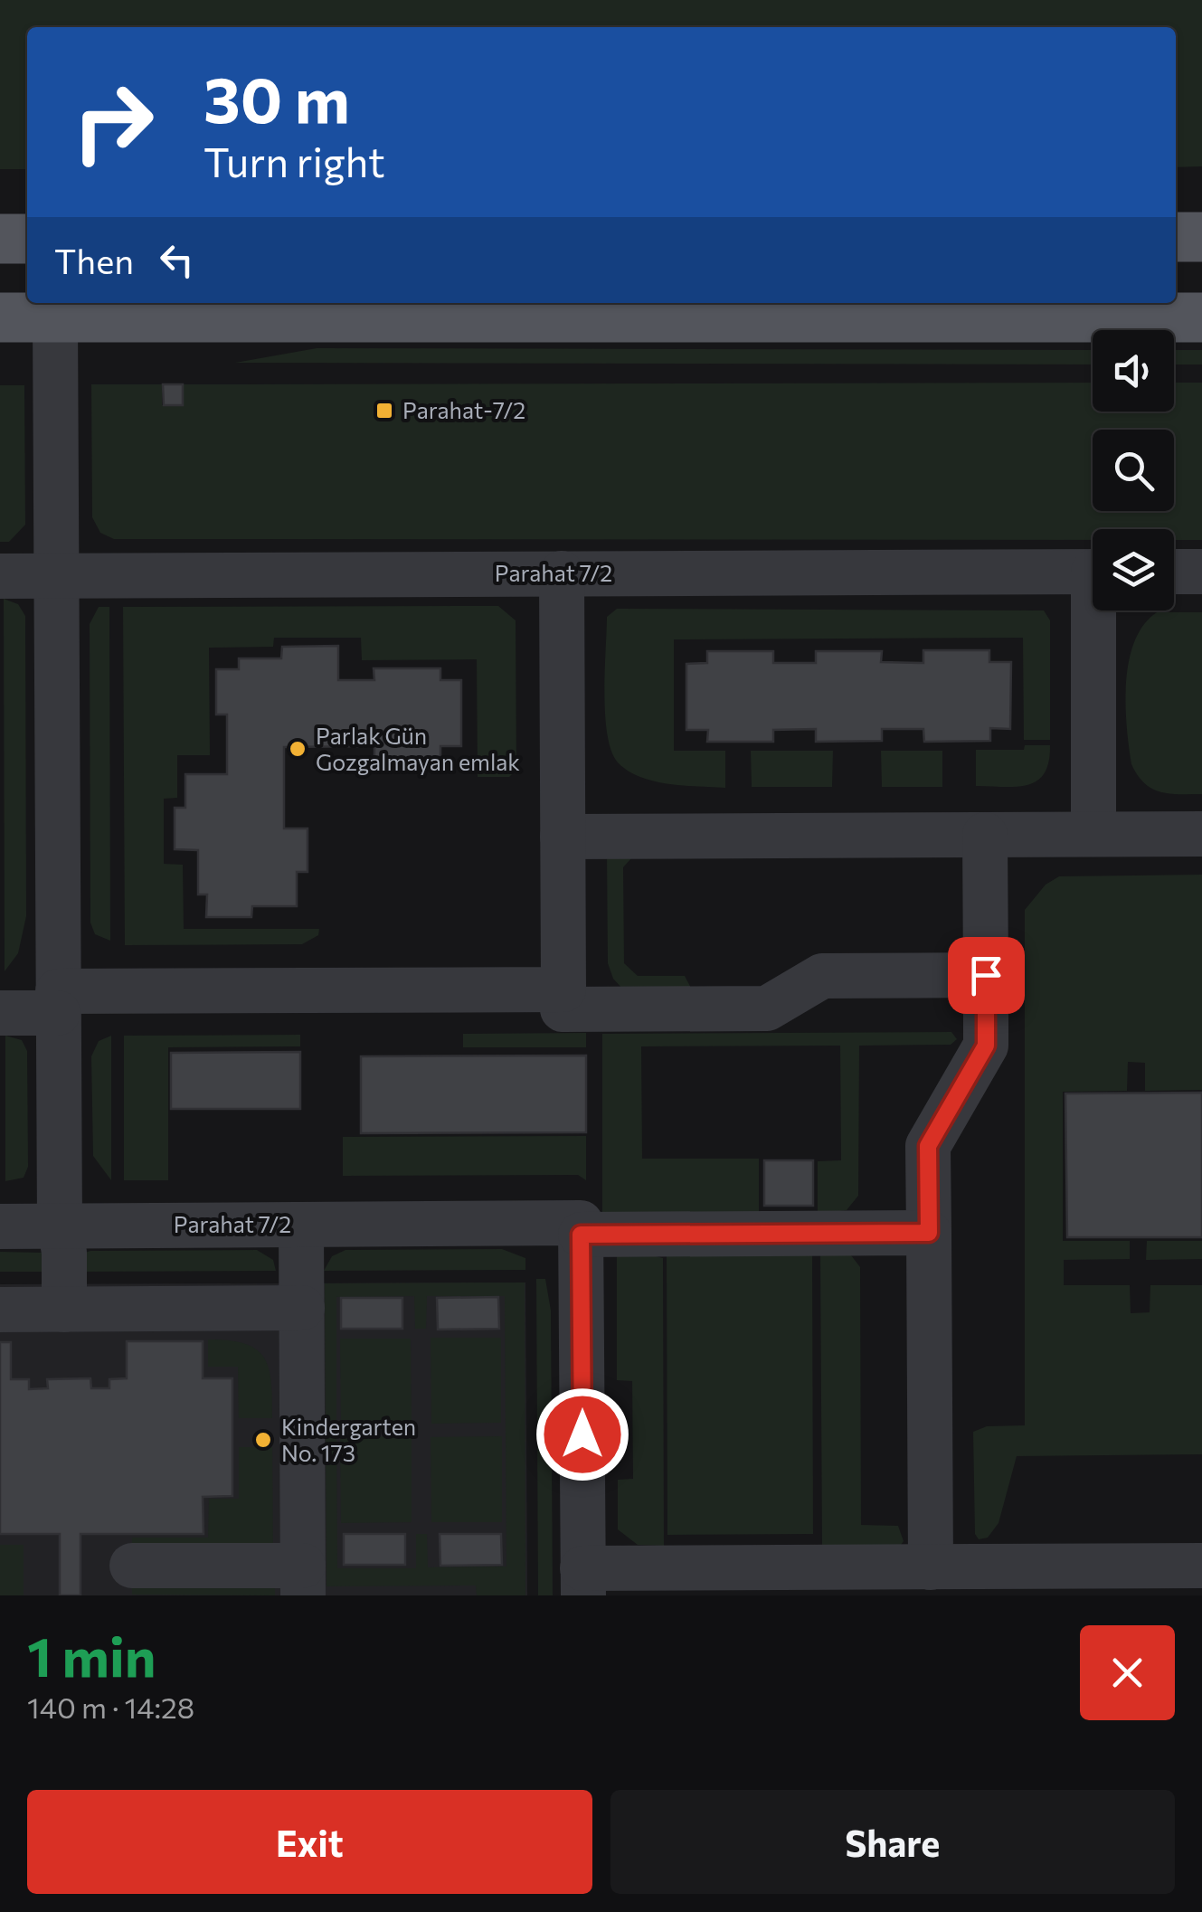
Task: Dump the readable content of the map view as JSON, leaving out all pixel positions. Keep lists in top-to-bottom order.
{
  "streets": {
    "street": ["Parahat 7/2"]
  },
  "places": {
    "transit": ["Parahat-7/2"],
    "other": ["Parlak Gün Gozgalmayan emlak", "Kindergarten No. 173"]
  },
  "page": {
    "turn": ["30 m", "Turn right"],
    "then": "Then",
    "heading": ["1 min", "140 m · 14:28"],
    "buttons": ["Exit", "Share"]
  }
}
